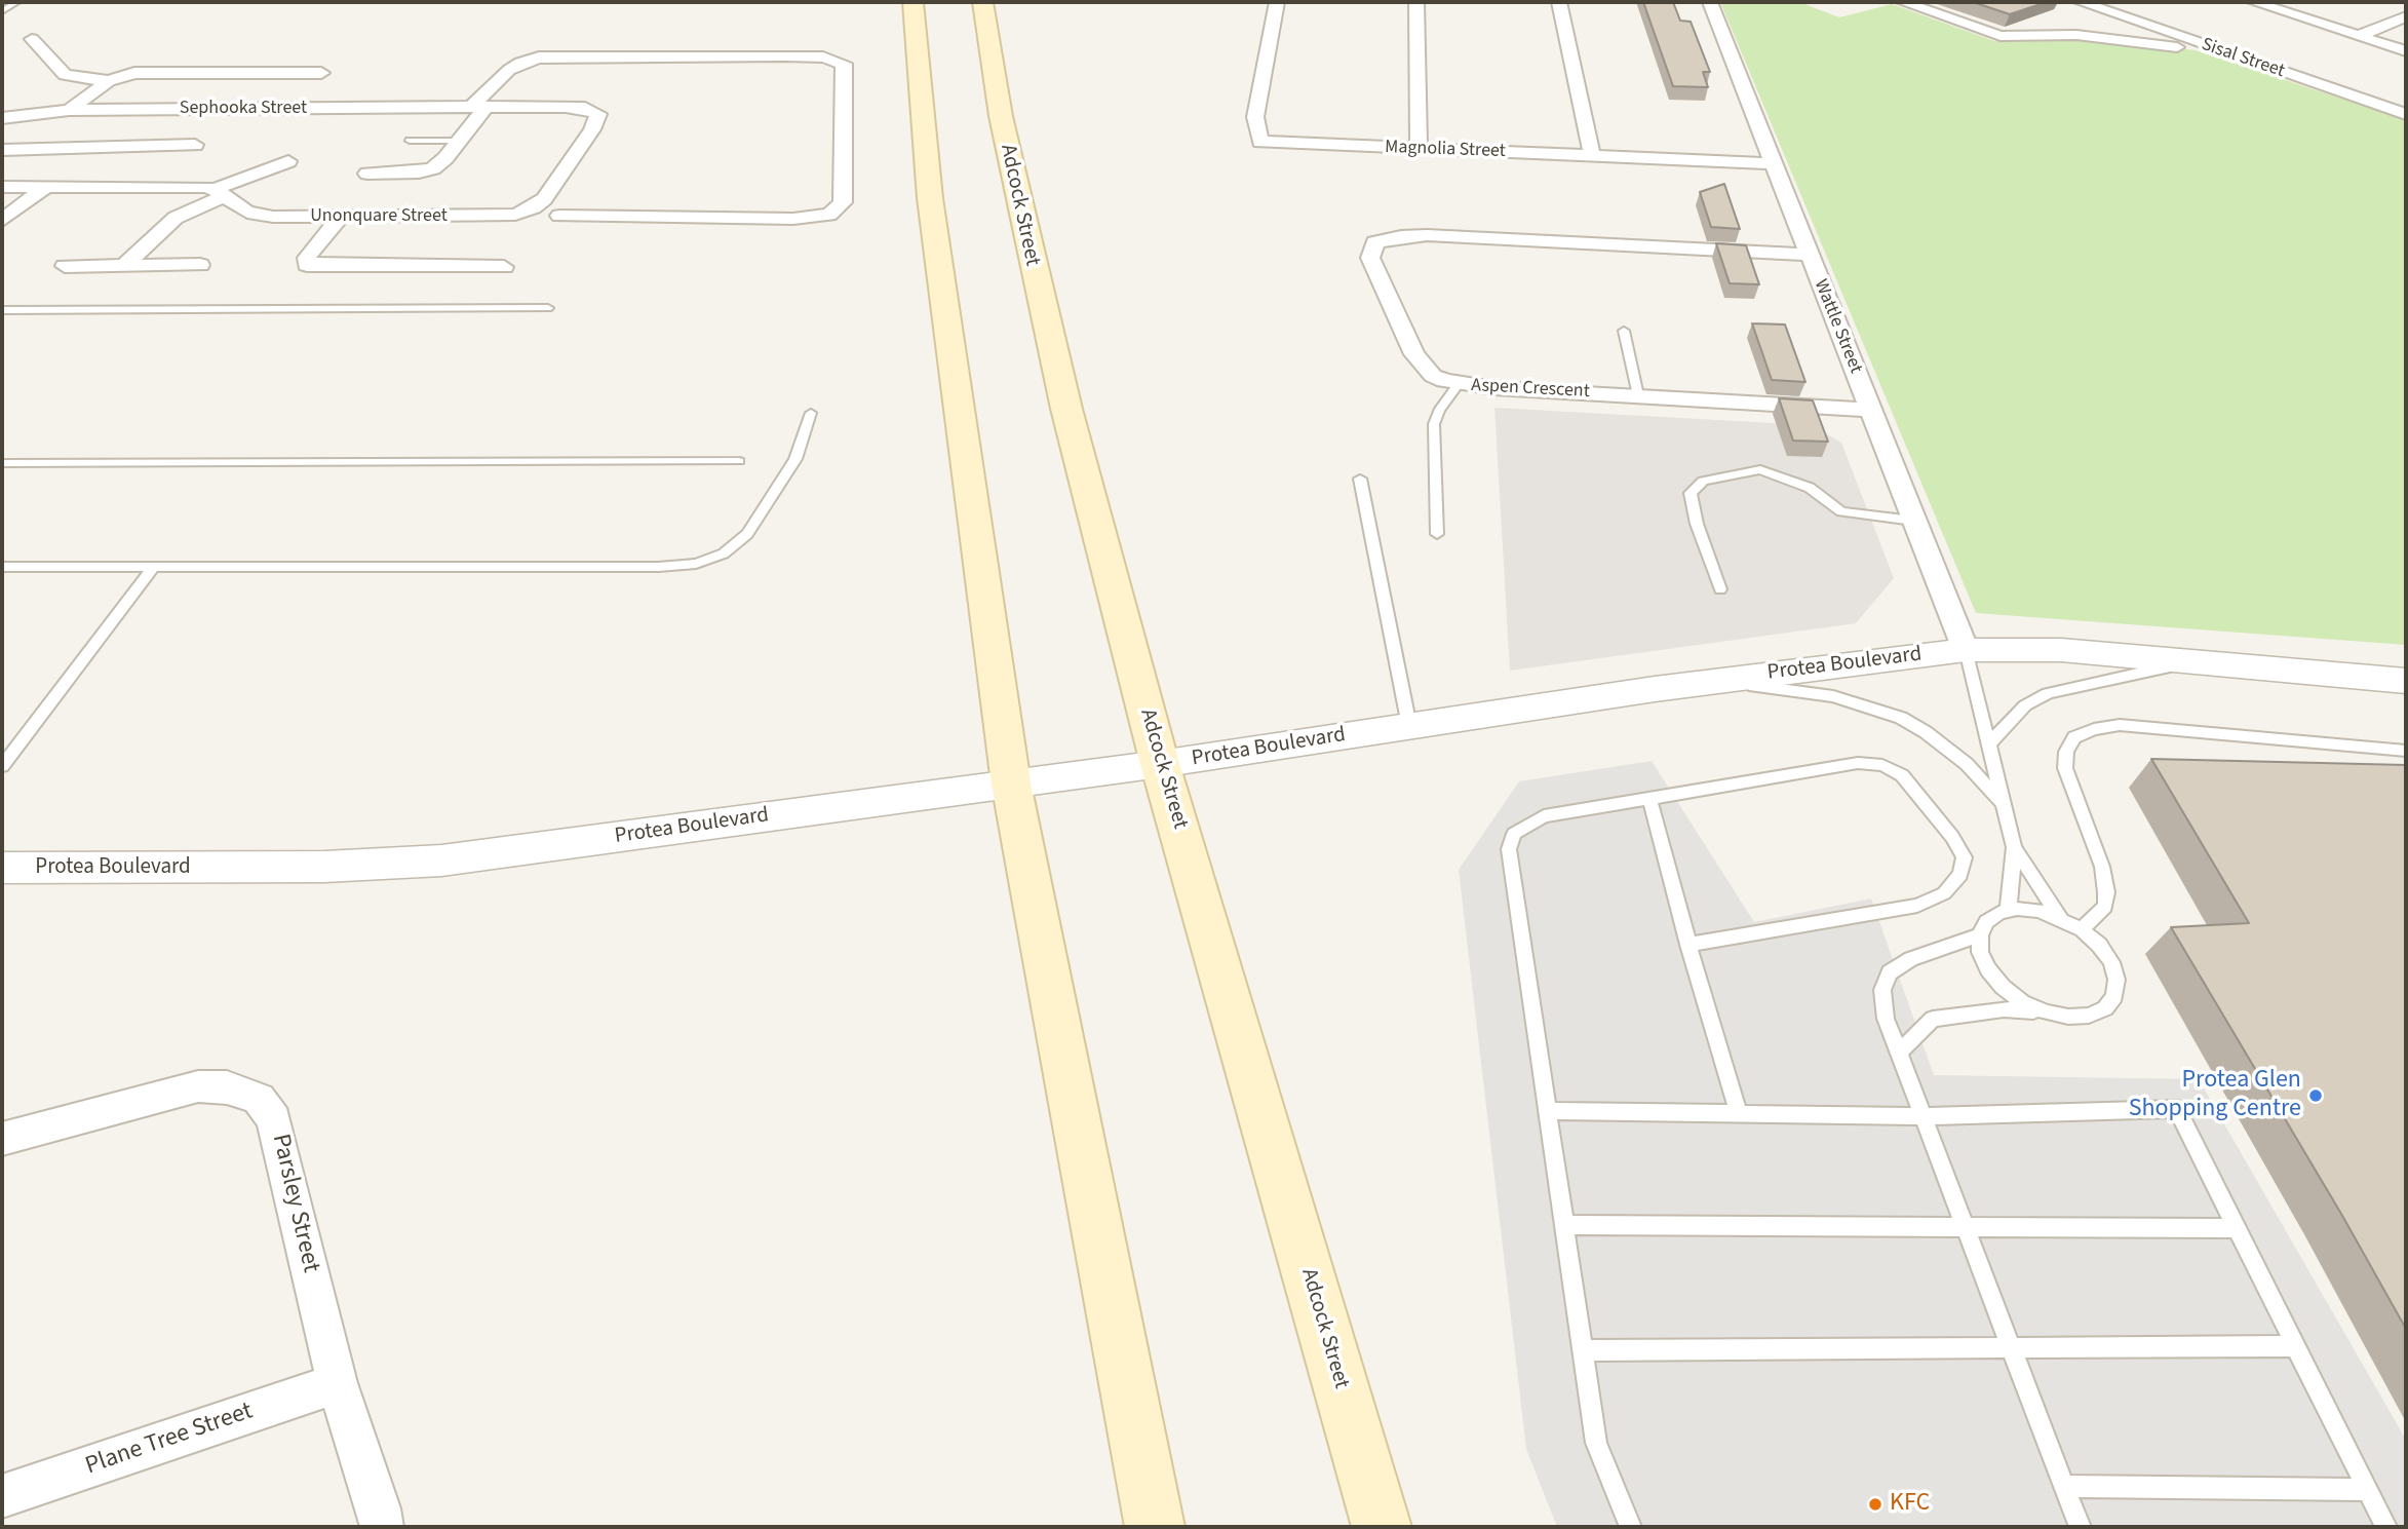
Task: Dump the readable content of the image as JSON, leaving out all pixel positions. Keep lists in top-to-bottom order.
{
  "streets": {
    "main road": ["Adcock Street"],
    "street": [
      "Sisal Street",
      "Sephooka Street",
      "Magnolia Street",
      "Unonquare Street",
      "Wattle Street",
      "Aspen Crescent",
      "Protea Boulevard",
      "Parsley Street",
      "Plane Tree Street"
    ]
  },
  "crossings": [
    ["Sephooka Street", "Unonquare Street"],
    ["Magnolia Street", "Wattle Street"],
    ["Adcock Street", "Protea Boulevard"],
    ["Wattle Street", "Aspen Crescent"],
    ["Wattle Street", "Protea Boulevard"],
    ["Parsley Street", "Plane Tree Street"]
  ],
  "places": ["Protea Glen Shopping Centre", "KFC"]
}
